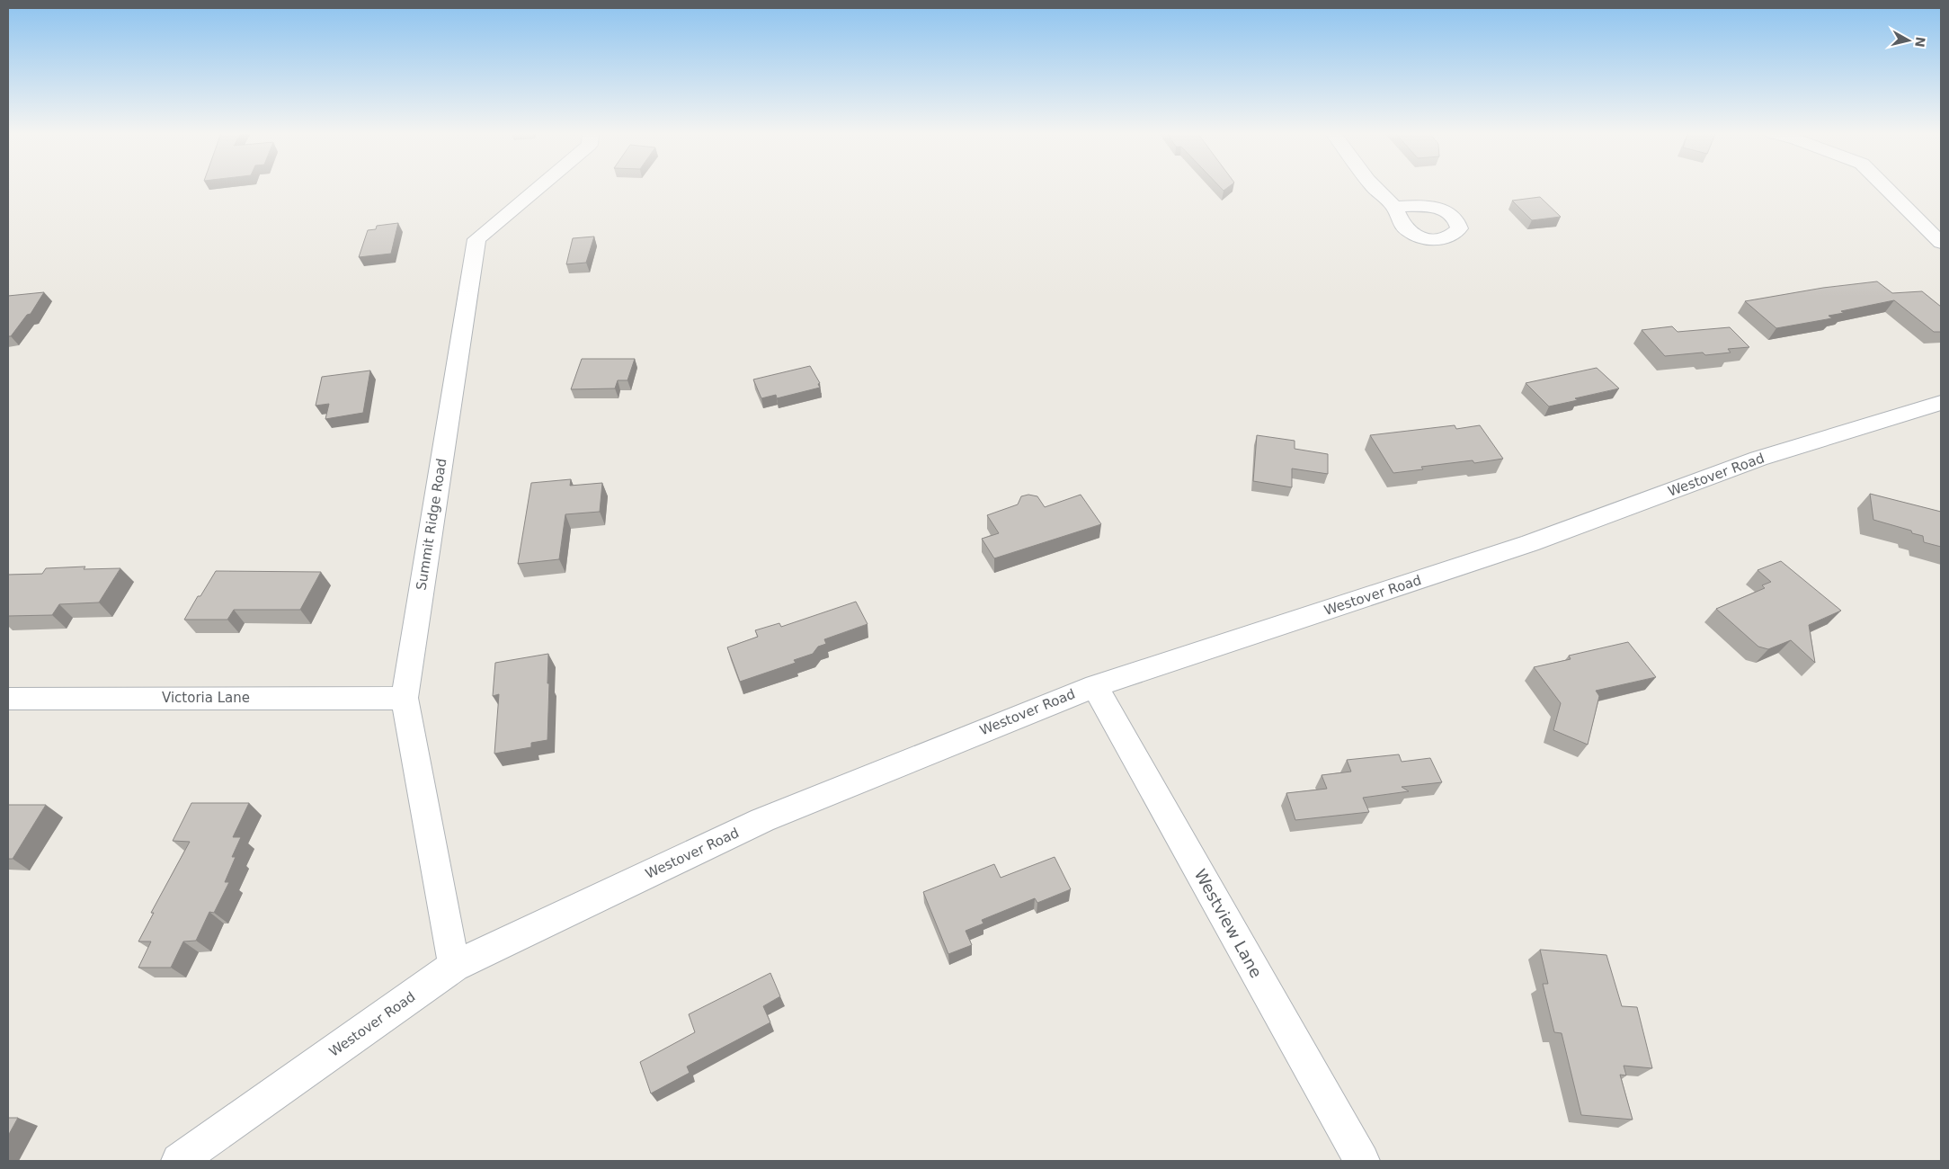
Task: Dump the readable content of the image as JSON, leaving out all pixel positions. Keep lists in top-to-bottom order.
{
  "streets": {
    "street": [
      "Westover Road",
      "Summit Ridge Road",
      "Victoria Lane",
      "Westview Lane"
    ]
  },
  "crossings": [
    ["Westover Road", "Summit Ridge Road"],
    ["Westover Road", "Westview Lane"],
    ["Summit Ridge Road", "Victoria Lane"]
  ],
  "north": "right"
}
